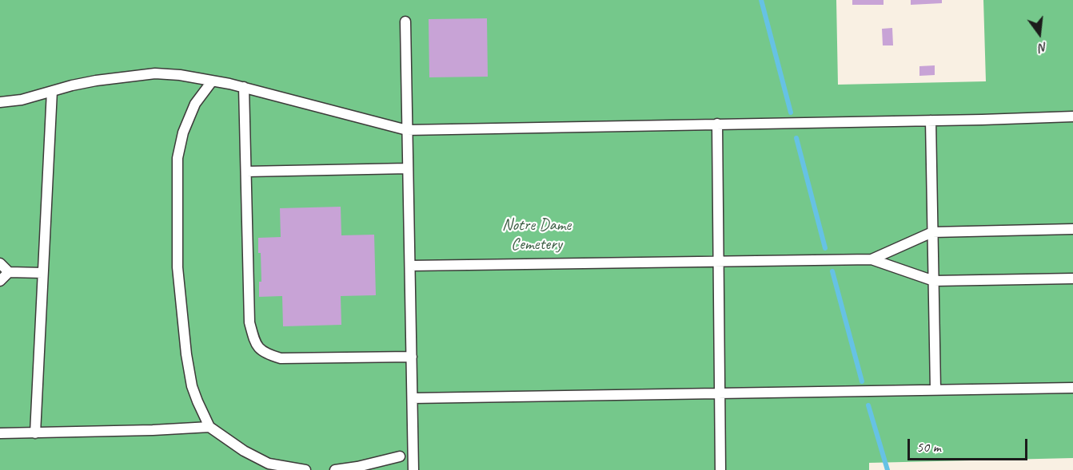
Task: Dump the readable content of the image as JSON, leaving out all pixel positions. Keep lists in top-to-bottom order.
{
  "parks": ["Notre Dame Cemetery"],
  "scale_bar": "50 m",
  "north": "bottom"
}
